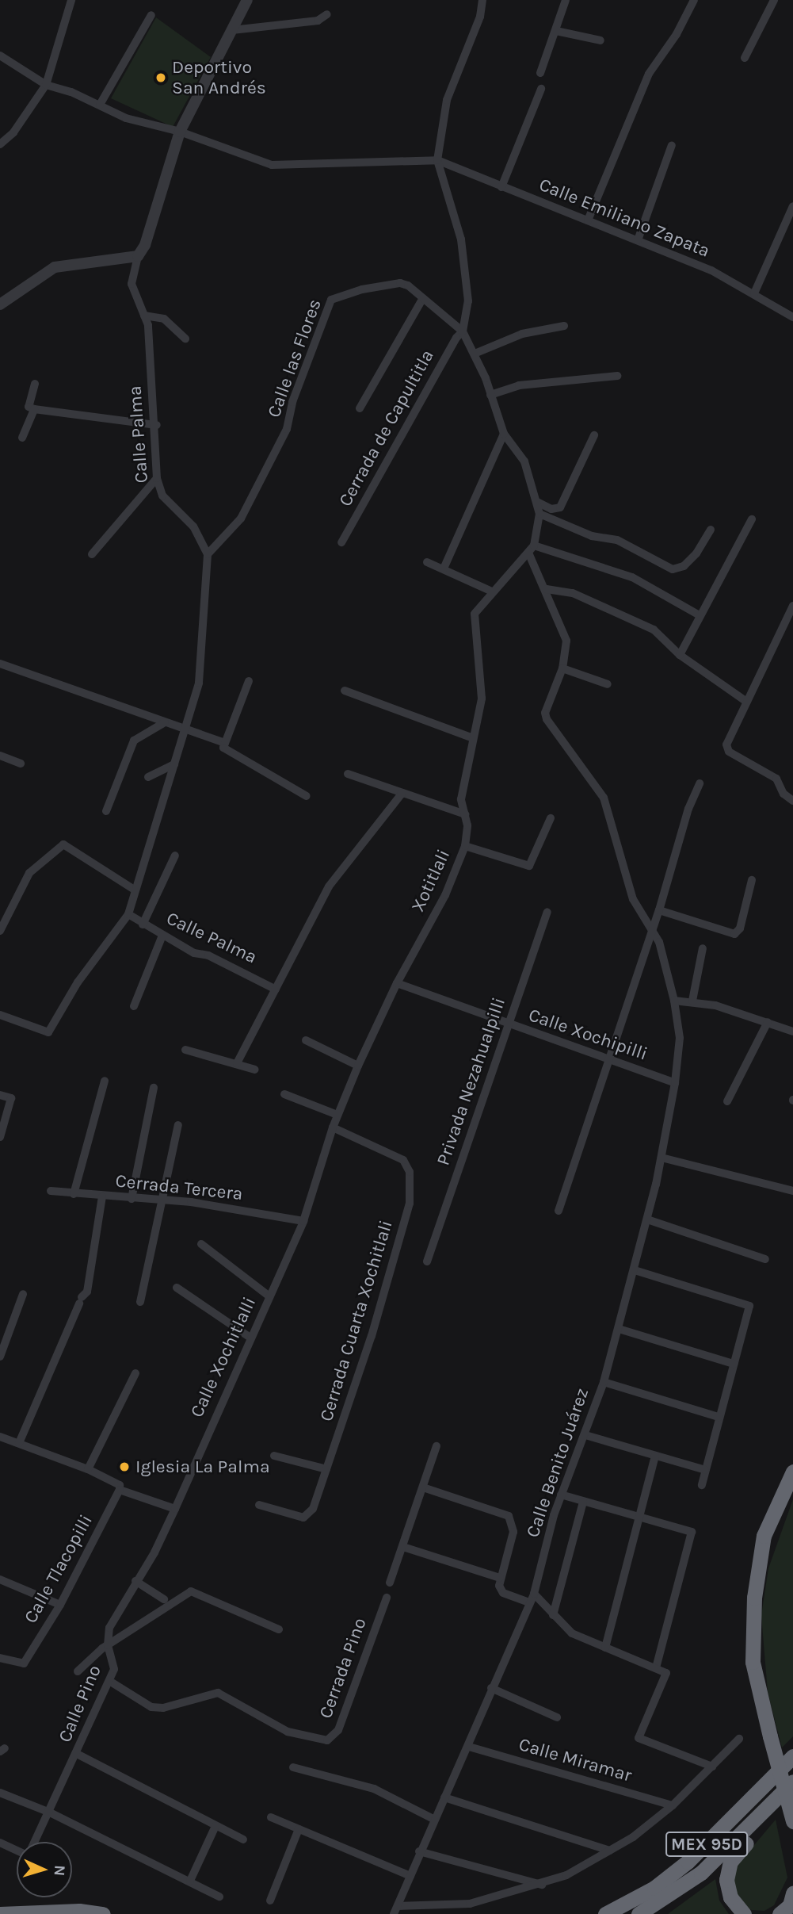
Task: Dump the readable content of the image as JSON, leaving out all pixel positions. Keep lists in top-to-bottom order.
{
  "streets": {
    "highway": ["MEX 95D"],
    "street": [
      "Calle Emiliano Zapata",
      "Calle las Flores",
      "Cerrada de Capultitla",
      "Calle Palma",
      "Xotitlali",
      "Calle Xochipilli",
      "Privada Nezahualpilli",
      "Cerrada Tercera",
      "Cerrada Cuarta Xochitlali",
      "Calle Xochitlalli",
      "Calle Benito Juárez",
      "Calle Tlacopilli",
      "Cerrada Pino",
      "Calle Pino",
      "Calle Miramar"
    ]
  },
  "crossings": [
    ["Calle las Flores", "Cerrada de Capultitla"],
    ["Calle las Flores", "Calle Palma"],
    ["Xotitlali", "Calle Xochipilli"],
    ["Xotitlali", "Cerrada Tercera"],
    ["Xotitlali", "Cerrada Cuarta Xochitlali"],
    ["Xotitlali", "Calle Xochitlalli"],
    ["Calle Xochipilli", "Privada Nezahualpilli"],
    ["Calle Xochipilli", "Calle Benito Juárez"],
    ["Cerrada Tercera", "Calle Xochitlalli"],
    ["Calle Xochitlalli", "Calle Pino"],
    ["Calle Benito Juárez", "Calle Miramar"],
    ["Cerrada Pino", "Calle Pino"]
  ],
  "places": ["Deportivo San Andrés", "Iglesia La Palma"],
  "north": "right"
}
